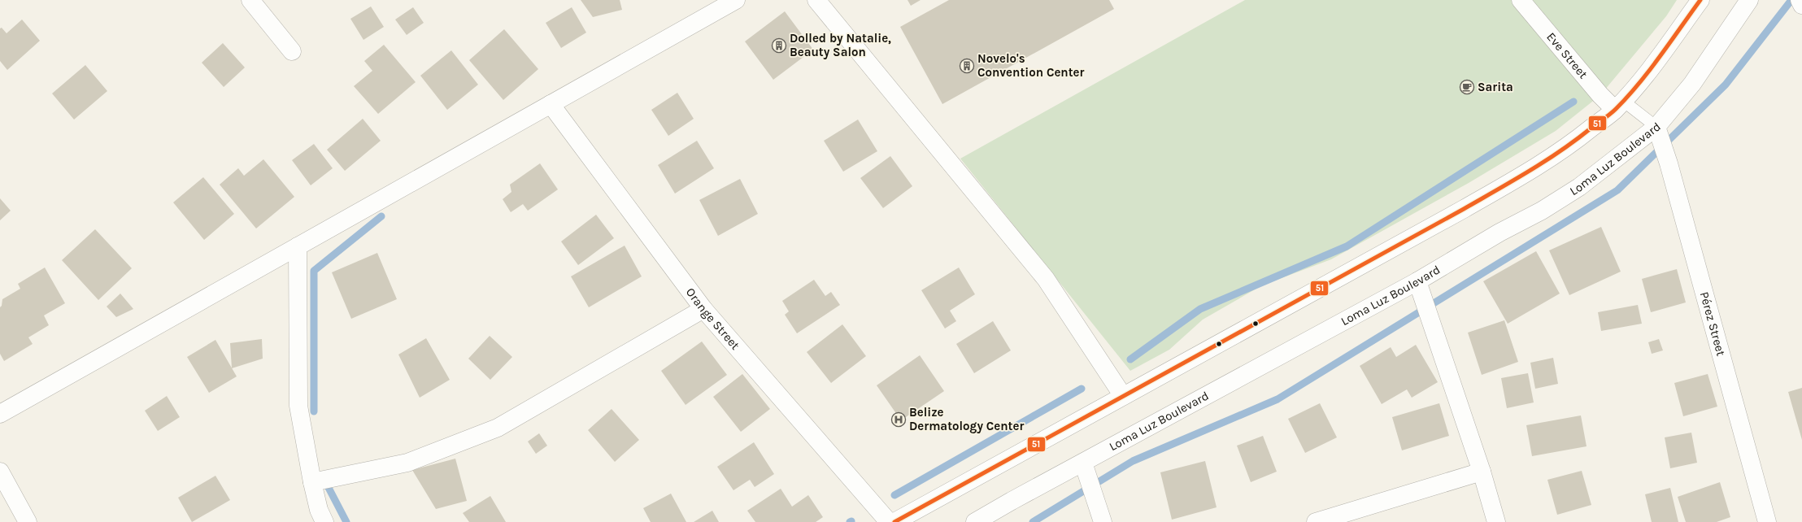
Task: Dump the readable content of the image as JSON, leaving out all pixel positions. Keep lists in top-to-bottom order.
{
  "streets": {
    "main road": [
      "Eve Street",
      "Loma Luz Boulevard",
      "Orange Street",
      "Pérez Street"
    ]
  },
  "crossings": [
    ["Loma Luz Boulevard", "Pérez Street"]
  ],
  "places": {
    "building": ["Dolled by Natalie, Beauty Salon", "Novelo's Convention Center"],
    "cafe": ["Sarita"],
    "hospital": ["Belize Dermatology Center"]
  },
  "lines": ["transit line 51"]
}
